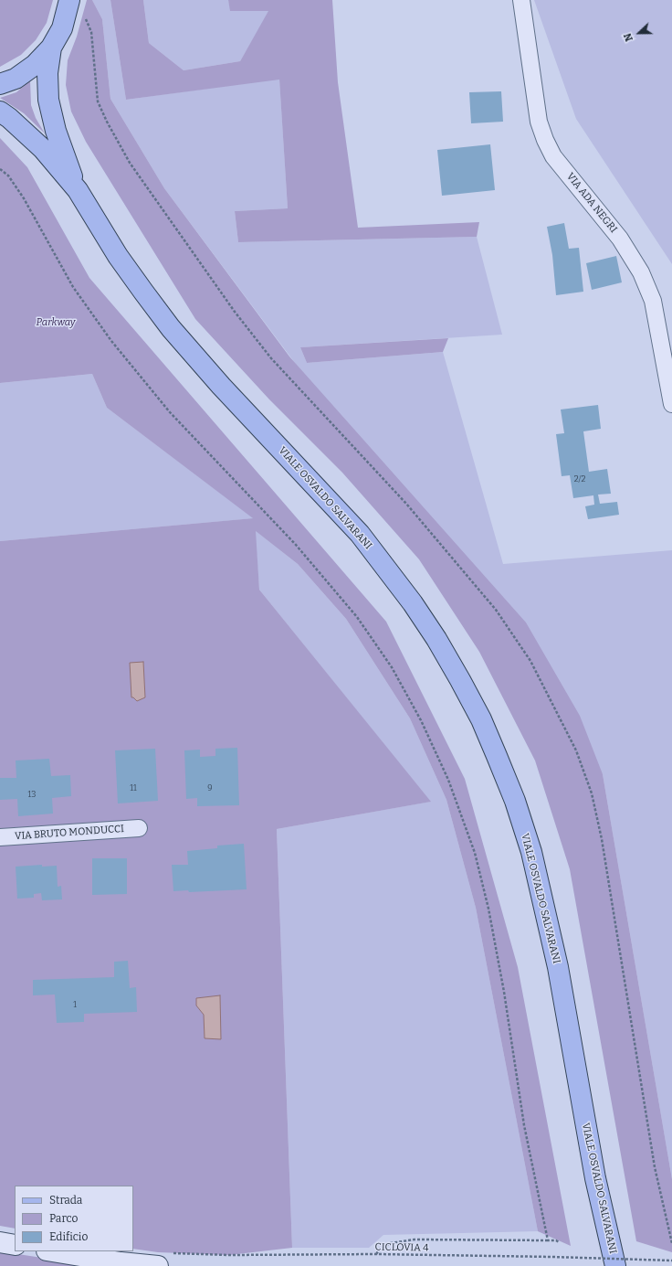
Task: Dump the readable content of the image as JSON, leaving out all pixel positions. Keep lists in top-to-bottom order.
{
  "streets": {
    "main road": ["VIALE OSVALDO SALVARANI"],
    "street": ["VIA ADA NEGRI", "VIA BRUTO MONDUCCI"],
    "path": ["CICLOVIA 4"]
  },
  "parks": ["Parkway"],
  "house_numbers": [
    "2/2",
    "11",
    "9",
    "13",
    "1"
  ],
  "legend": ["Strada", "Parco", "Edificio"],
  "north": "left"
}
